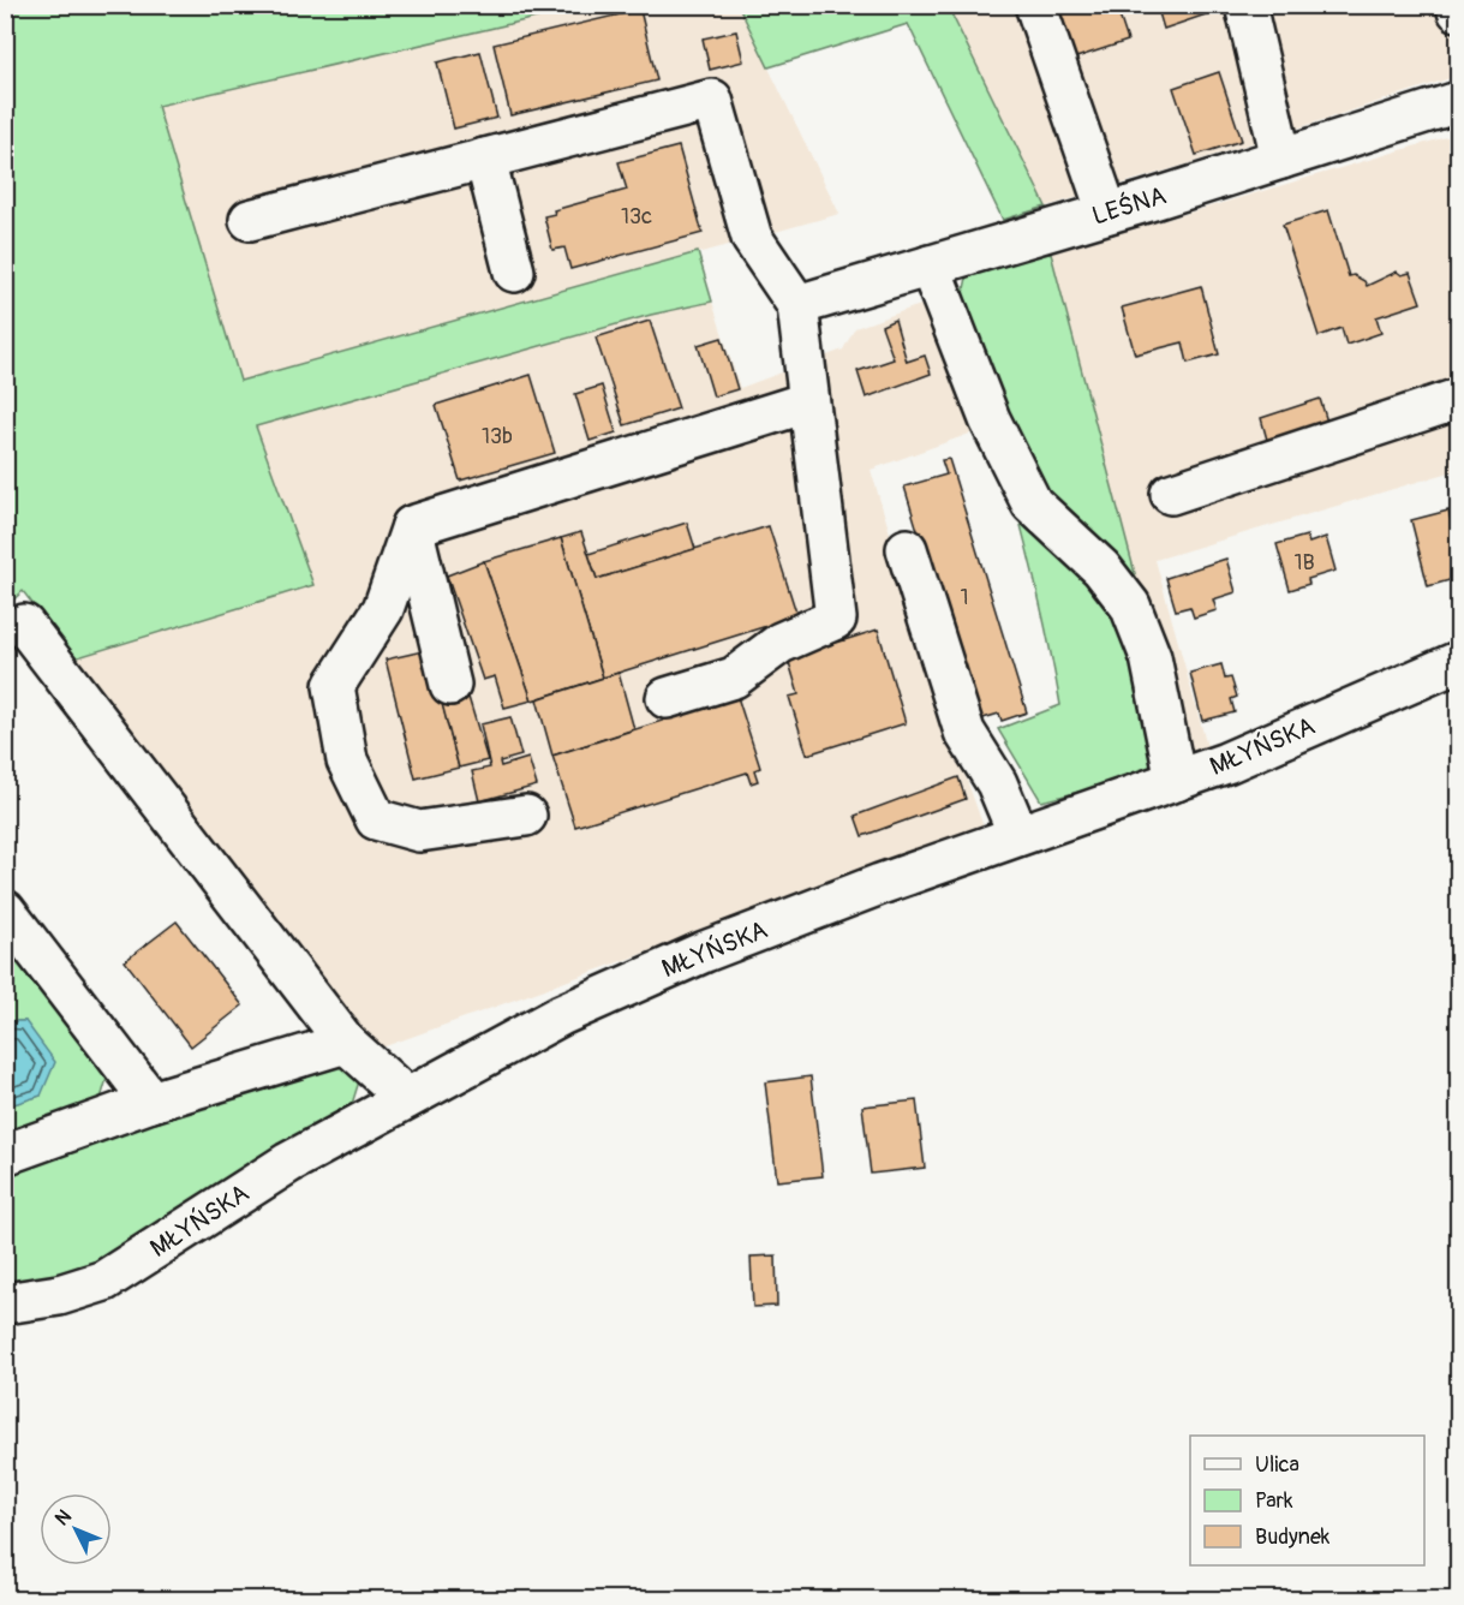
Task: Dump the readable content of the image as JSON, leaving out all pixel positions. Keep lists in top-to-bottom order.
{
  "streets": {
    "street": ["LEŚNA", "MŁYŃSKA"]
  },
  "house_numbers": [
    "13c",
    "13b",
    "1B",
    "1"
  ],
  "legend": ["Ulica", "Park", "Budynek"],
  "north": "top left"
}
